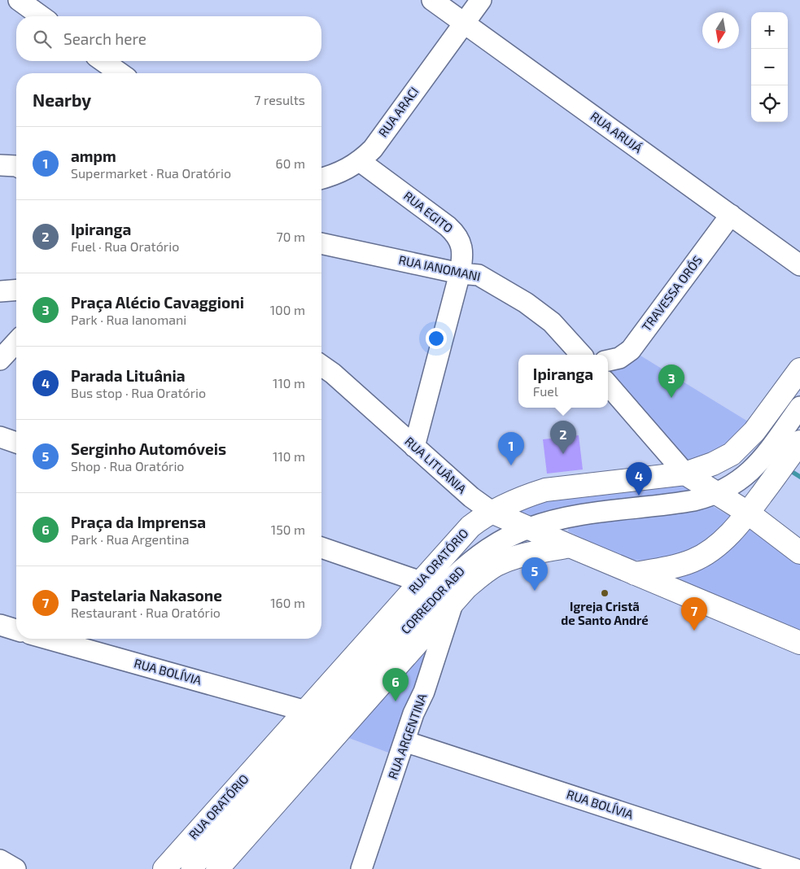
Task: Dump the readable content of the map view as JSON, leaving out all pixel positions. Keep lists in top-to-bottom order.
{
  "streets": {
    "main road": ["RUA LITUÂNIA", "RUA ORATÓRIO"],
    "street": [
      "RUA ARACI",
      "RUA ARUJÁ",
      "RUA EGITO",
      "RUA IANOMANI",
      "TRAVESSA ORÓS",
      "CORREDOR ABD",
      "RUA BOLÍVIA",
      "RUA ARGENTINA"
    ]
  },
  "crossings": [
    ["RUA ARACI", "RUA ARUJÁ"],
    ["RUA ARACI", "RUA EGITO"],
    ["RUA ARUJÁ", "TRAVESSA ORÓS"],
    ["RUA EGITO", "RUA IANOMANI"],
    ["RUA EGITO", "RUA LITUÂNIA"],
    ["RUA LITUÂNIA", "RUA ORATÓRIO"],
    ["RUA LITUÂNIA", "CORREDOR ABD"],
    ["RUA ORATÓRIO", "RUA BOLÍVIA"],
    ["RUA BOLÍVIA", "RUA ARGENTINA"]
  ],
  "places": ["Igreja Cristã de Santo André"],
  "north": "bottom",
  "page": {
    "map_buttons": ["+", "−"],
    "search": "Search here",
    "heading": ["Nearby", "7 results"],
    "list": [
      {
        "mark": "1",
        "name": "ampm",
        "note": "Supermarket · Rua Oratório",
        "value": "60 m"
      },
      {
        "mark": "2",
        "name": "Ipiranga",
        "note": "Fuel · Rua Oratório",
        "value": "70 m"
      },
      {
        "mark": "3",
        "name": "Praça Alécio Cavaggioni",
        "note": "Park · Rua Ianomani",
        "value": "100 m"
      },
      {
        "mark": "4",
        "name": "Parada Lituânia",
        "note": "Bus stop · Rua Oratório",
        "value": "110 m"
      },
      {
        "mark": "5",
        "name": "Serginho Automóveis",
        "note": "Shop · Rua Oratório",
        "value": "110 m"
      },
      {
        "mark": "6",
        "name": "Praça da Imprensa",
        "note": "Park · Rua Argentina",
        "value": "150 m"
      },
      {
        "mark": "7",
        "name": "Pastelaria Nakasone",
        "note": "Restaurant · Rua Oratório",
        "value": "160 m"
      }
    ],
    "popup": ["Ipiranga", "Fuel"],
    "pins": [
      "3",
      "2",
      "1",
      "4",
      "5",
      "7",
      "6"
    ]
  }
}
